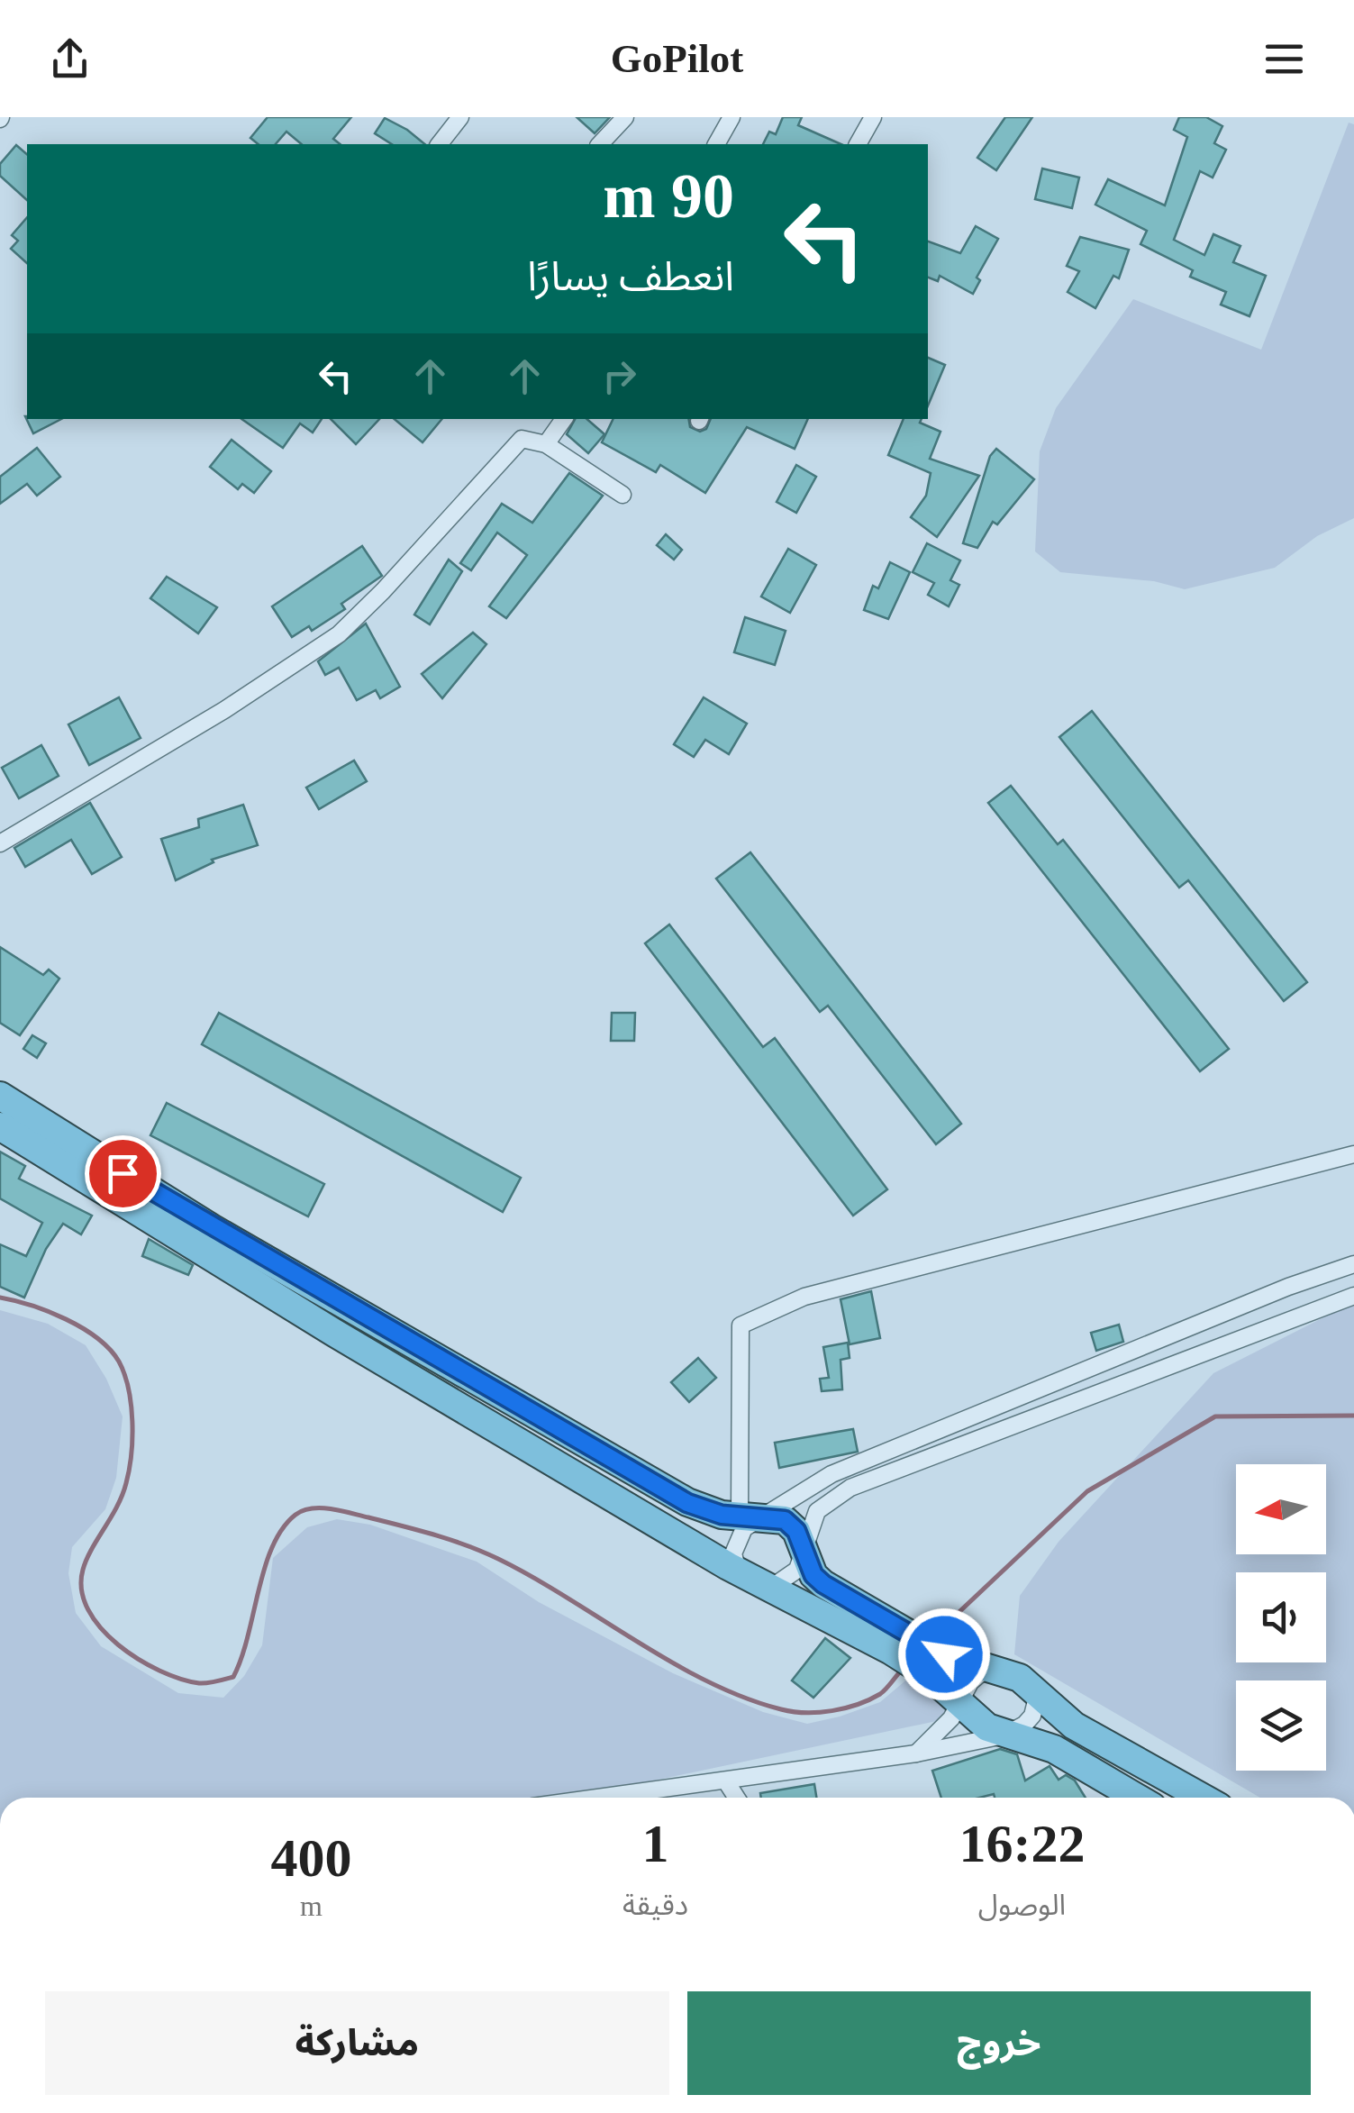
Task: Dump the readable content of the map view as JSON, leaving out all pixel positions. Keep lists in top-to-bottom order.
{
  "north": "left",
  "page": {
    "header": "GoPilot",
    "turn": ["90 m", "انعطف يسارًا"],
    "eta": [
      "16:22",
      "الوصول",
      "1",
      "دقيقة",
      "400",
      "m"
    ],
    "buttons": ["خروج", "مشاركة"]
  }
}
